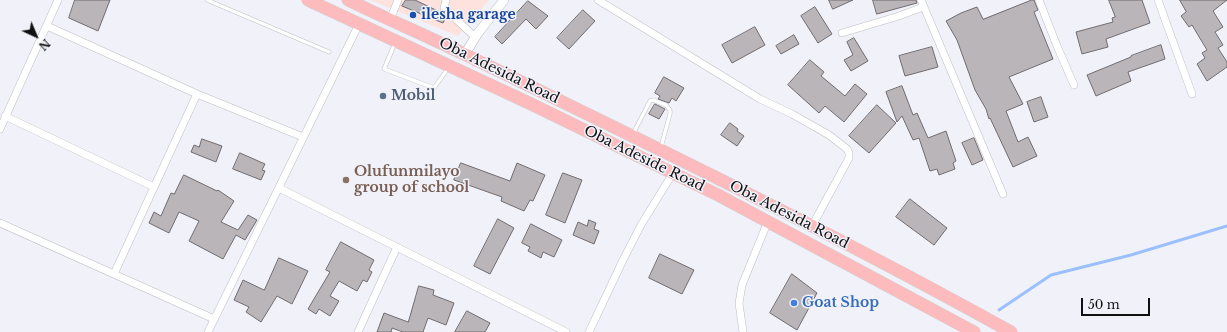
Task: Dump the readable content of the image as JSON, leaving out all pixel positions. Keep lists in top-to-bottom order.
{
  "streets": {
    "main road": ["Oba Adesida Road", "Oba Adeside Road"]
  },
  "places": [
    "ilesha garage",
    "Mobil",
    "Olufunmilayo group of school",
    "Goat Shop"
  ],
  "scale_bar": "50 m",
  "north": "bottom right"
}
